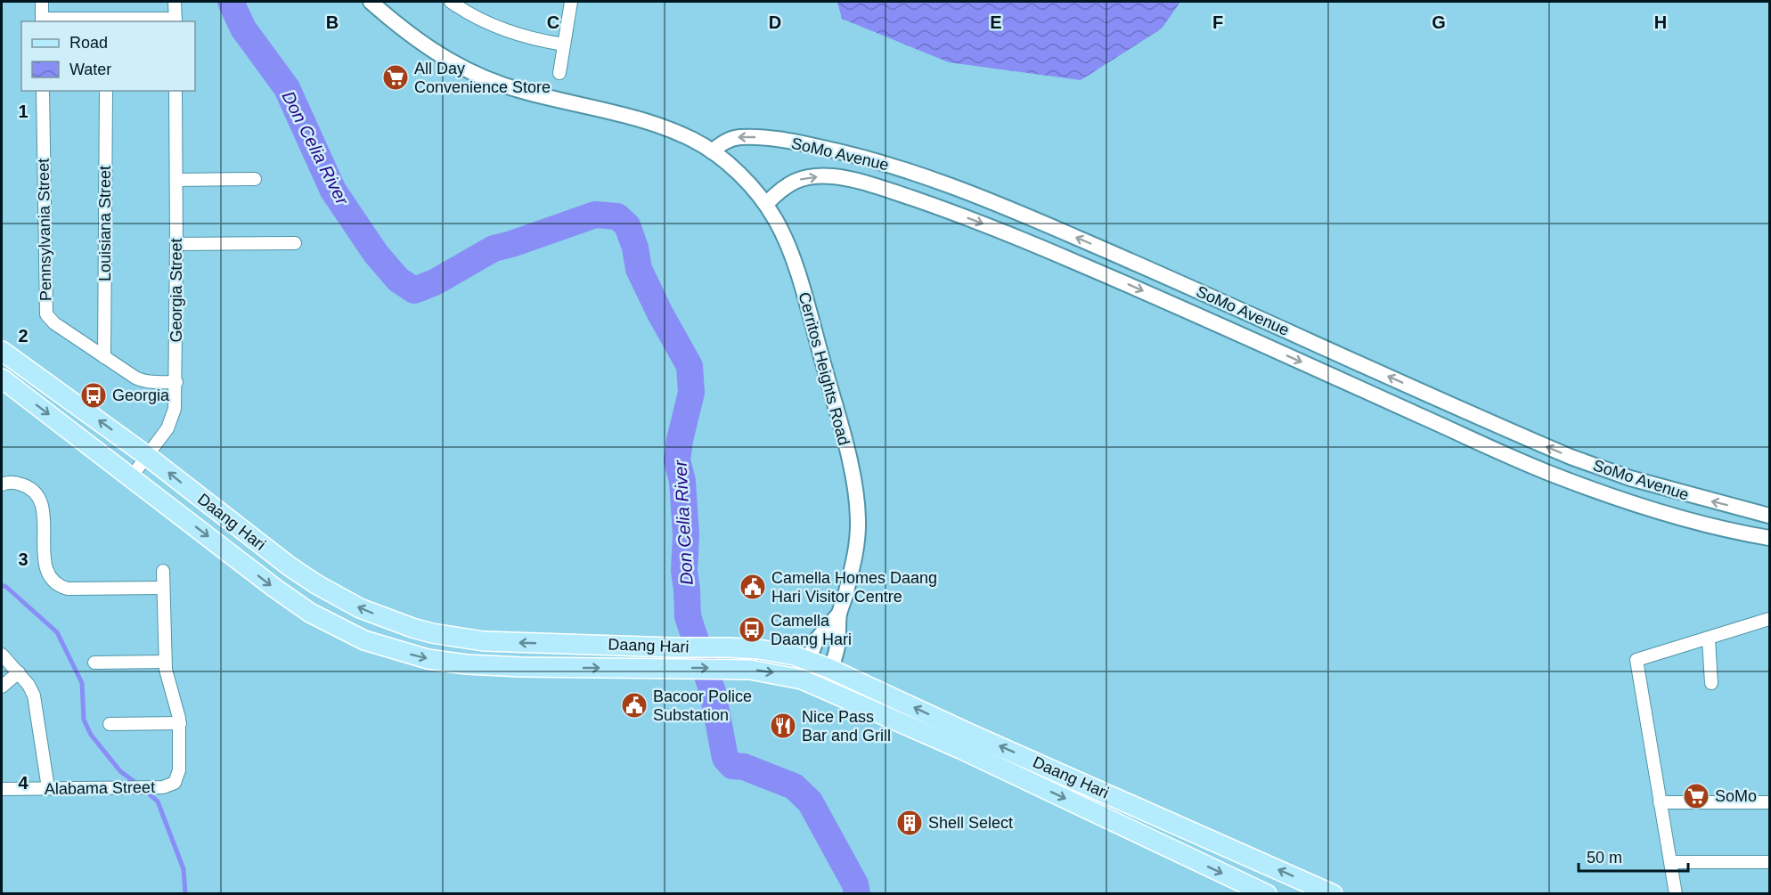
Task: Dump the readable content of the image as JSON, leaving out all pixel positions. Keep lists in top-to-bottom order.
{
  "streets": {
    "main road": ["Daang Hari"],
    "street": [
      "SoMo Avenue",
      "Louisiana Street",
      "Pennsylvania Street",
      "Georgia Street",
      "Cerritos Heights Road",
      "Alabama Street"
    ]
  },
  "crossings": [
    ["SoMo Avenue", "Cerritos Heights Road"],
    ["Louisiana Street", "Pennsylvania Street"],
    ["Pennsylvania Street", "Georgia Street"],
    ["Georgia Street", "Daang Hari"],
    ["Cerritos Heights Road", "Daang Hari"]
  ],
  "water": ["Don Celia River"],
  "places": {
    "supermarket": ["All Day Convenience Store", "SoMo"],
    "bus stop": ["Georgia", "Camella Daang Hari"],
    "public building": ["Camella Homes Daang Hari Visitor Centre", "Bacoor Police Substation"],
    "restaurant": ["Nice Pass Bar and Grill"],
    "building": ["Shell Select"]
  },
  "legend": ["Road", "Water"],
  "scale_bar": "50 m",
  "grid": {
    "columns": [
      "B",
      "C",
      "D",
      "E",
      "F",
      "G",
      "H"
    ],
    "rows": [
      "1",
      "2",
      "3",
      "4"
    ]
  }
}
